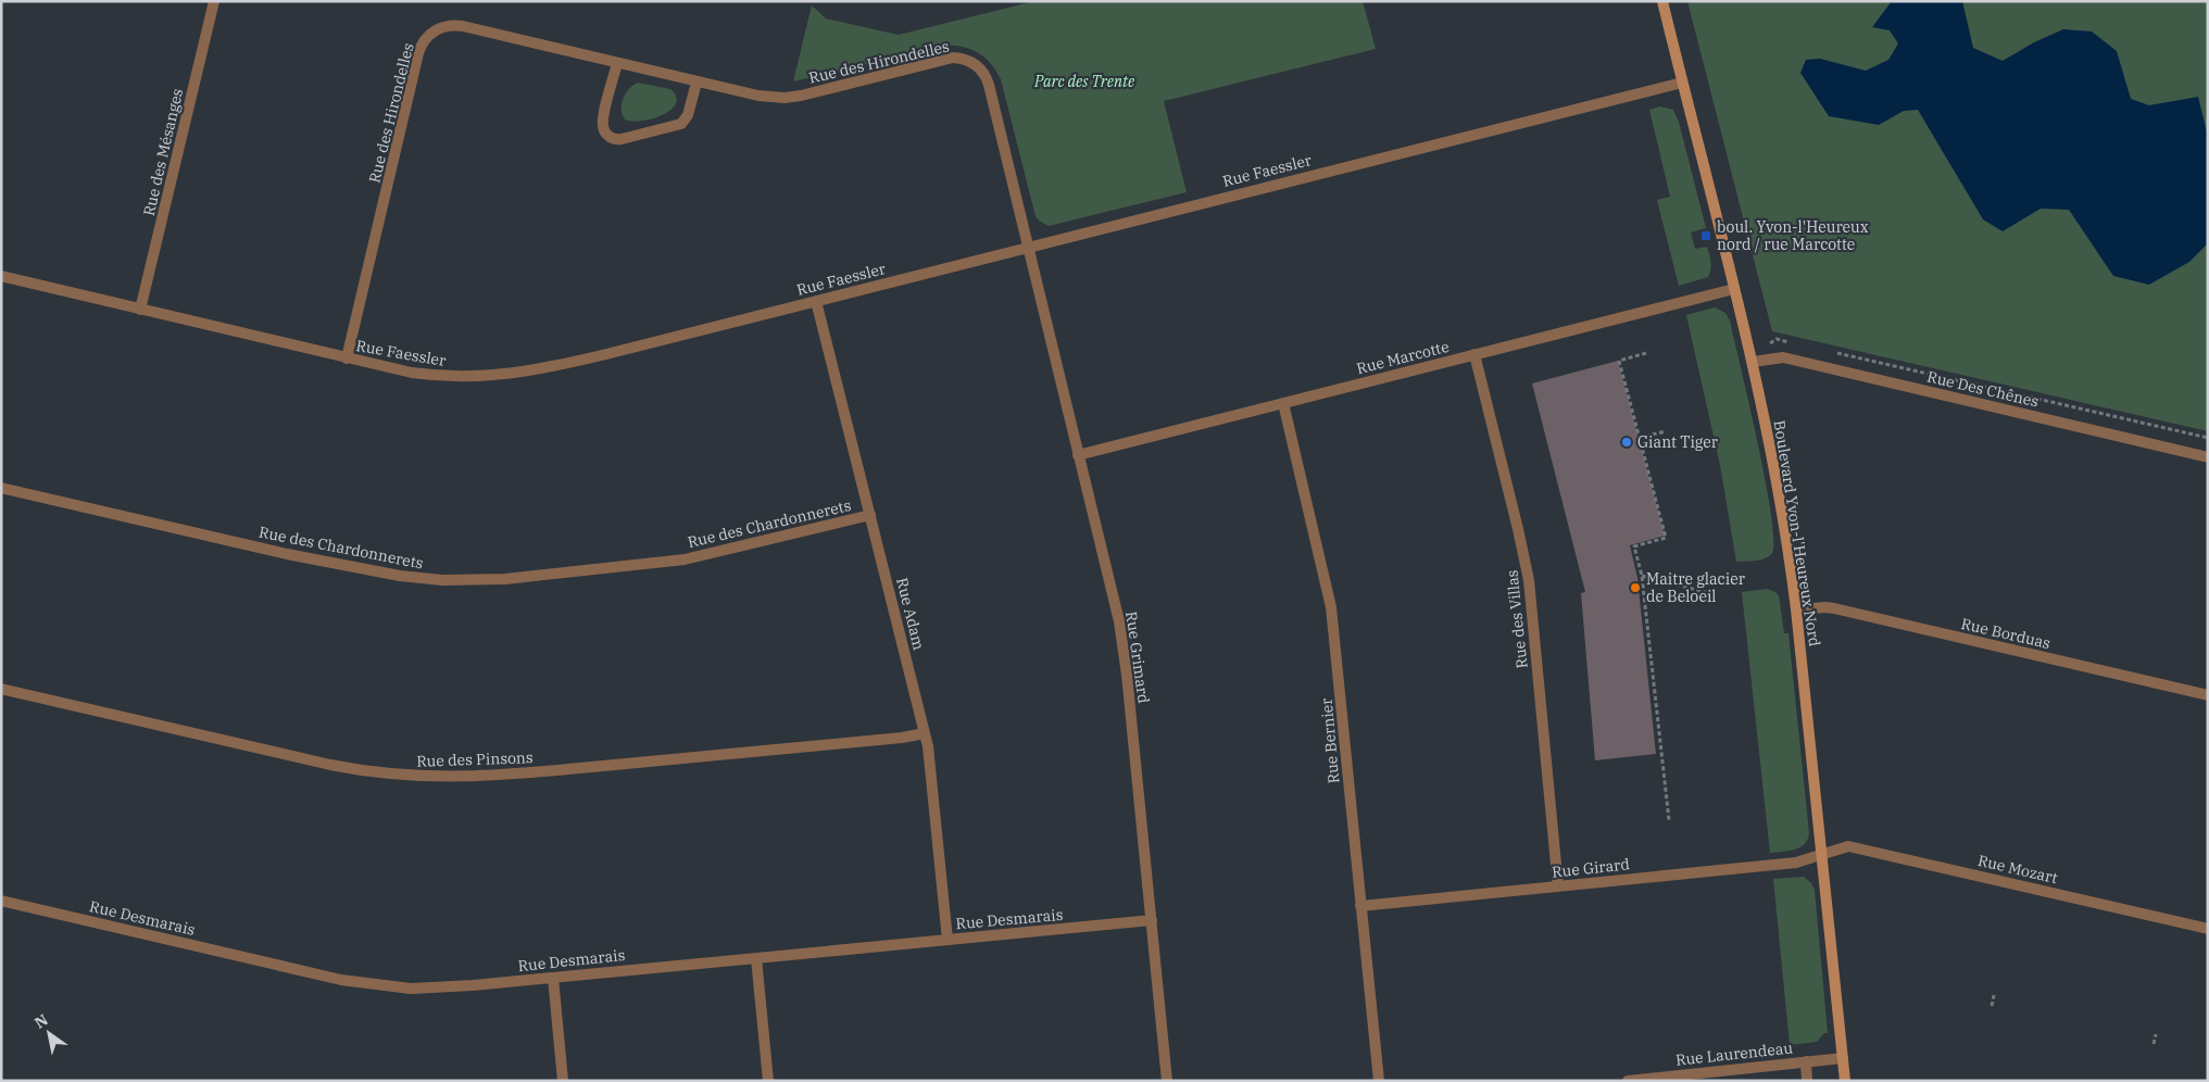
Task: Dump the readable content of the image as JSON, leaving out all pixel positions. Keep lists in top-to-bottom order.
{
  "streets": {
    "street": [
      "Rue des Hirondelles",
      "Rue des Mésanges",
      "Rue Faessler",
      "Rue Marcotte",
      "Rue Des Chênes",
      "Rue des Chardonnerets",
      "Boulevard Yvon-l'Heureux Nord",
      "Rue Adam",
      "Rue des Villas",
      "Rue Borduas",
      "Rue Grimard",
      "Rue Bernier",
      "Rue des Pinsons",
      "Rue Girard",
      "Rue Mozart",
      "Rue Desmarais",
      "Rue Laurendeau"
    ]
  },
  "crossings": [
    ["Rue des Hirondelles", "Rue Faessler"],
    ["Rue des Hirondelles", "Rue Grimard"],
    ["Rue des Mésanges", "Rue Faessler"],
    ["Rue Faessler", "Boulevard Yvon-l'Heureux Nord"],
    ["Rue Faessler", "Rue Adam"],
    ["Rue Faessler", "Rue Grimard"],
    ["Rue Marcotte", "Boulevard Yvon-l'Heureux Nord"],
    ["Rue Marcotte", "Rue des Villas"],
    ["Rue Marcotte", "Rue Grimard"],
    ["Rue Marcotte", "Rue Bernier"],
    ["Rue Des Chênes", "Boulevard Yvon-l'Heureux Nord"],
    ["Rue des Chardonnerets", "Rue Adam"],
    ["Boulevard Yvon-l'Heureux Nord", "Rue Borduas"],
    ["Boulevard Yvon-l'Heureux Nord", "Rue Girard"],
    ["Boulevard Yvon-l'Heureux Nord", "Rue Mozart"],
    ["Boulevard Yvon-l'Heureux Nord", "Rue Laurendeau"],
    ["Rue Adam", "Rue des Pinsons"],
    ["Rue Adam", "Rue Desmarais"],
    ["Rue des Villas", "Rue Girard"],
    ["Rue Grimard", "Rue Desmarais"],
    ["Rue Bernier", "Rue Girard"],
    ["Rue Girard", "Rue Mozart"]
  ],
  "parks": ["Parc des Trente"],
  "places": {
    "transit": ["boul. Yvon-l'Heureux nord / rue Marcotte"],
    "other": ["Giant Tiger", "Maitre glacier de Beloeil"]
  },
  "north": "top left"
}
